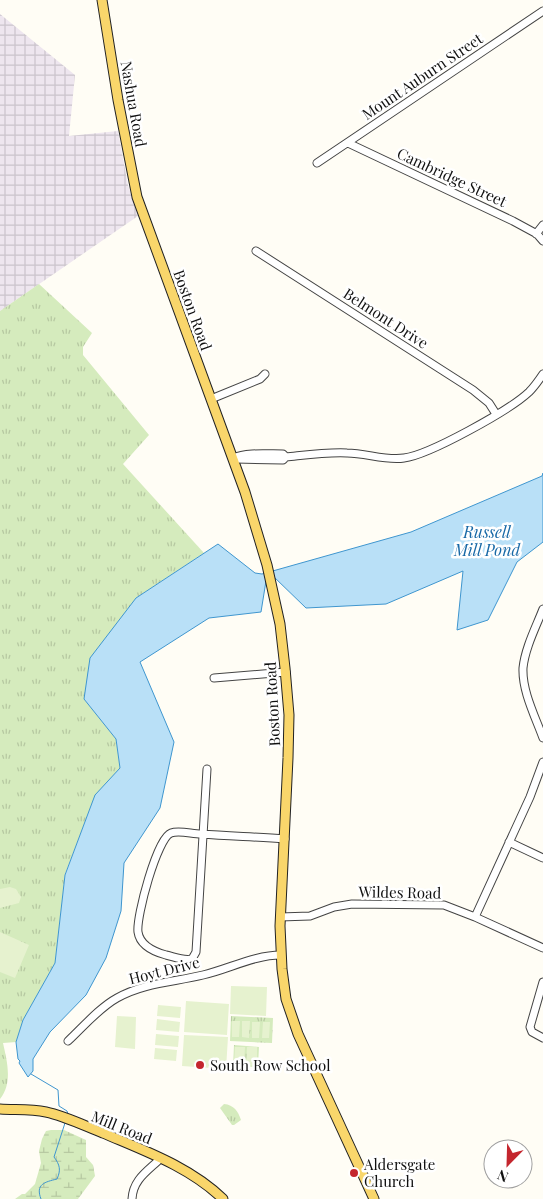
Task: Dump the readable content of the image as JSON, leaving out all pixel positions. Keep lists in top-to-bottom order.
{
  "streets": {
    "main road": ["Nashua Road", "Boston Road", "Mill Road"],
    "street": [
      "Mount Auburn Street",
      "Cambridge Street",
      "Belmont Drive",
      "Wildes Road",
      "Hoyt Drive"
    ]
  },
  "crossings": [
    ["Mount Auburn Street", "Cambridge Street"],
    ["Nashua Road", "Boston Road"],
    ["Boston Road", "Wildes Road"],
    ["Boston Road", "Hoyt Drive"]
  ],
  "water": ["Russell Mill Pond"],
  "places": ["South Row School", "Aldersgate Church"],
  "north": "bottom left"
}
